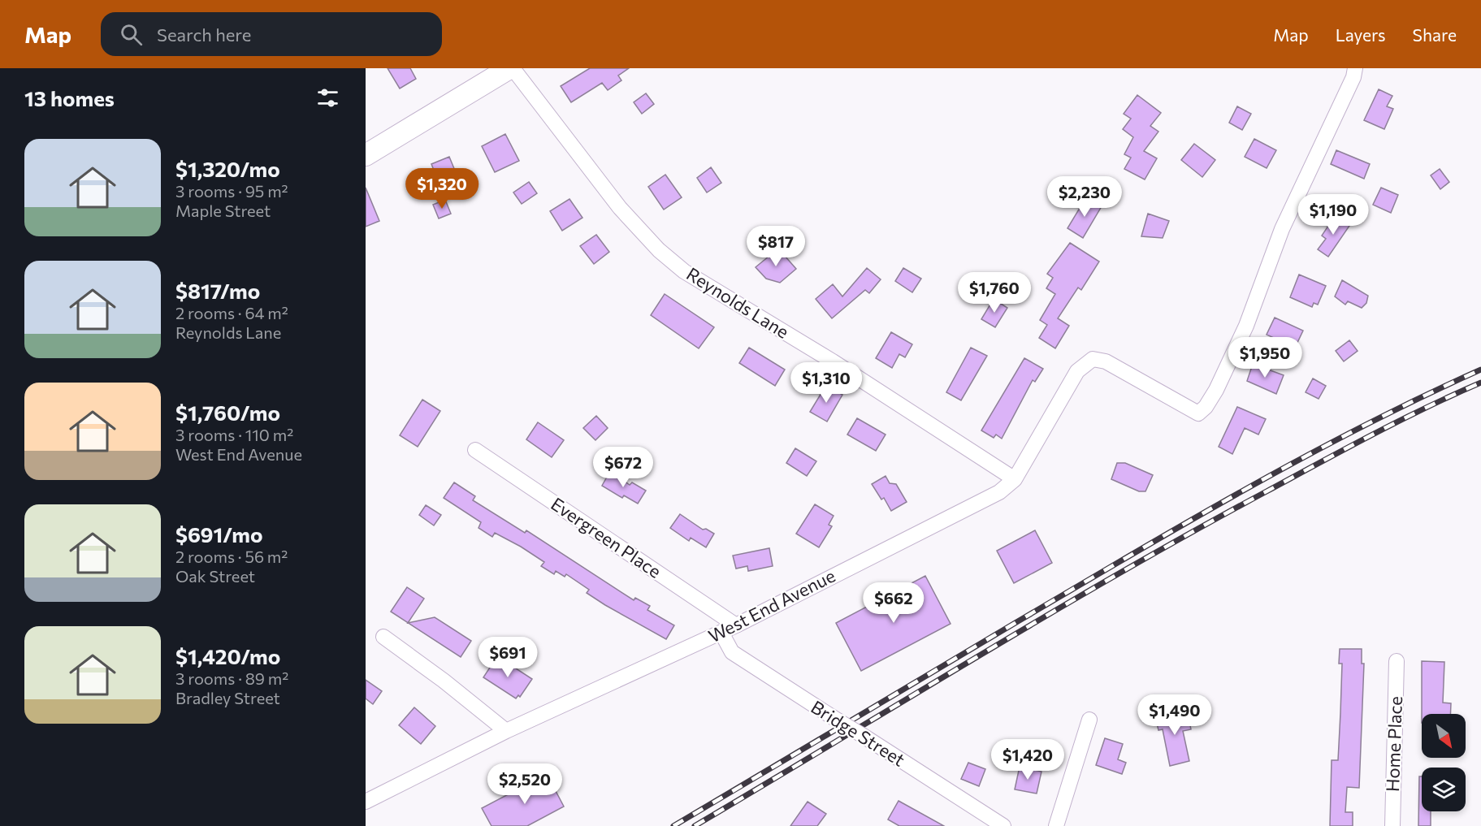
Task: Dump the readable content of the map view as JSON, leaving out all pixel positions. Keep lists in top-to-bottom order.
{
  "streets": {
    "street": [
      "Reynolds Lane",
      "Evergreen Place",
      "West End Avenue",
      "Bridge Street",
      "Home Place"
    ]
  },
  "crossings": [
    ["Reynolds Lane", "West End Avenue"],
    ["Evergreen Place", "West End Avenue"],
    ["West End Avenue", "Bridge Street"]
  ],
  "north": "bottom right",
  "page": {
    "header": "Map",
    "search": "Search here",
    "nav": ["Map", "Layers", "Share"],
    "heading": "13 homes",
    "list": [
      {
        "name": "$1,320/mo",
        "note": "3 rooms · 95 m² · Maple Street"
      },
      {
        "name": "$817/mo",
        "note": "2 rooms · 64 m² · Reynolds Lane"
      },
      {
        "name": "$1,760/mo",
        "note": "3 rooms · 110 m² · West End Avenue"
      },
      {
        "name": "$691/mo",
        "note": "2 rooms · 56 m² · Oak Street"
      },
      {
        "name": "$1,420/mo",
        "note": "3 rooms · 89 m² · Bradley Street"
      }
    ],
    "price": [
      "$1,320",
      "$2,230",
      "$1,190",
      "$817",
      "$1,760",
      "$1,950",
      "$1,310",
      "$672",
      "$662",
      "$691",
      "$1,490",
      "$1,420",
      "$2,520"
    ]
  }
}
